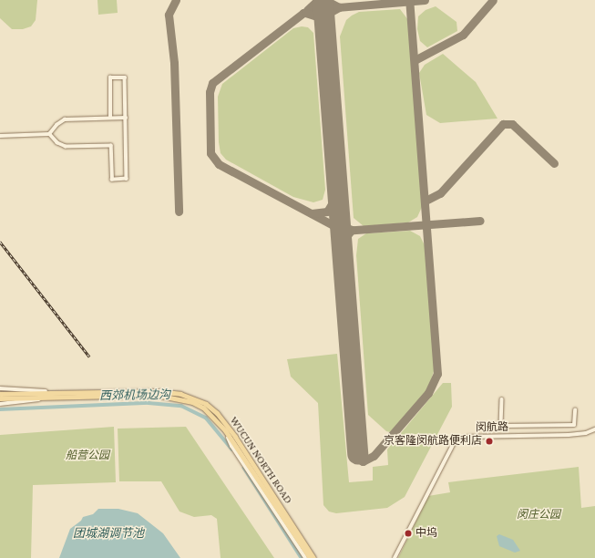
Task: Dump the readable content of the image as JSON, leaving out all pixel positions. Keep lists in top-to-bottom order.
{
  "streets": {
    "main road": ["WUCUN NORTH ROAD"],
    "street": ["闵航路"]
  },
  "water": ["西郊机场边沟", "团城湖调节池"],
  "parks": ["船营公园", "闵庄公园"],
  "places": ["京客隆闵航路便利店", "中坞"]
}
